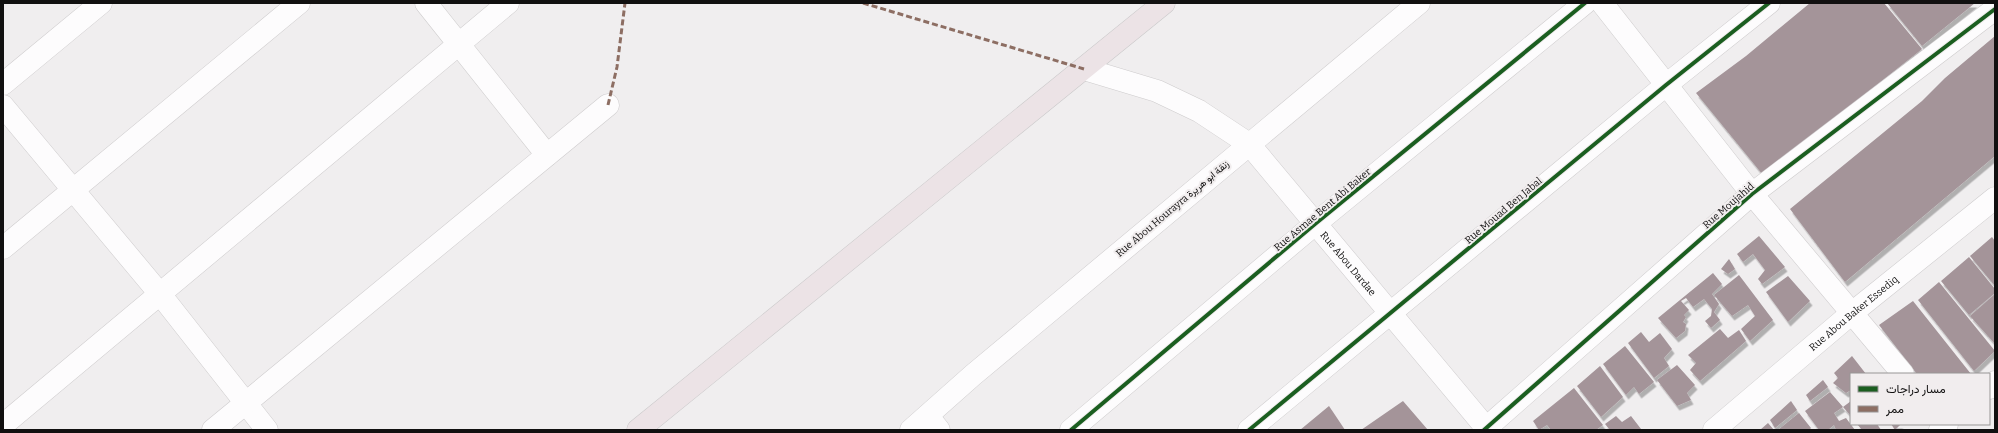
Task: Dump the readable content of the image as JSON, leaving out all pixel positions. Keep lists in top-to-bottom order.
{
  "streets": {
    "street": [
      "Rue Moujahid",
      "Rue Abou Hourayra زنقة ابو هريرة",
      "Rue Asmae Bent Abi Baker",
      "Rue Mouad Ben Jabal",
      "Rue Abou Dardae",
      "Rue Abou Baker Essediq"
    ]
  },
  "crossings": [
    ["Rue Moujahid", "Rue Abou Dardae"],
    ["Rue Abou Hourayra زنقة ابو هريرة", "Rue Abou Dardae"],
    ["Rue Asmae Bent Abi Baker", "Rue Abou Dardae"],
    ["Rue Mouad Ben Jabal", "Rue Abou Dardae"]
  ],
  "legend": ["مسار دراجات", "ممر"]
}
